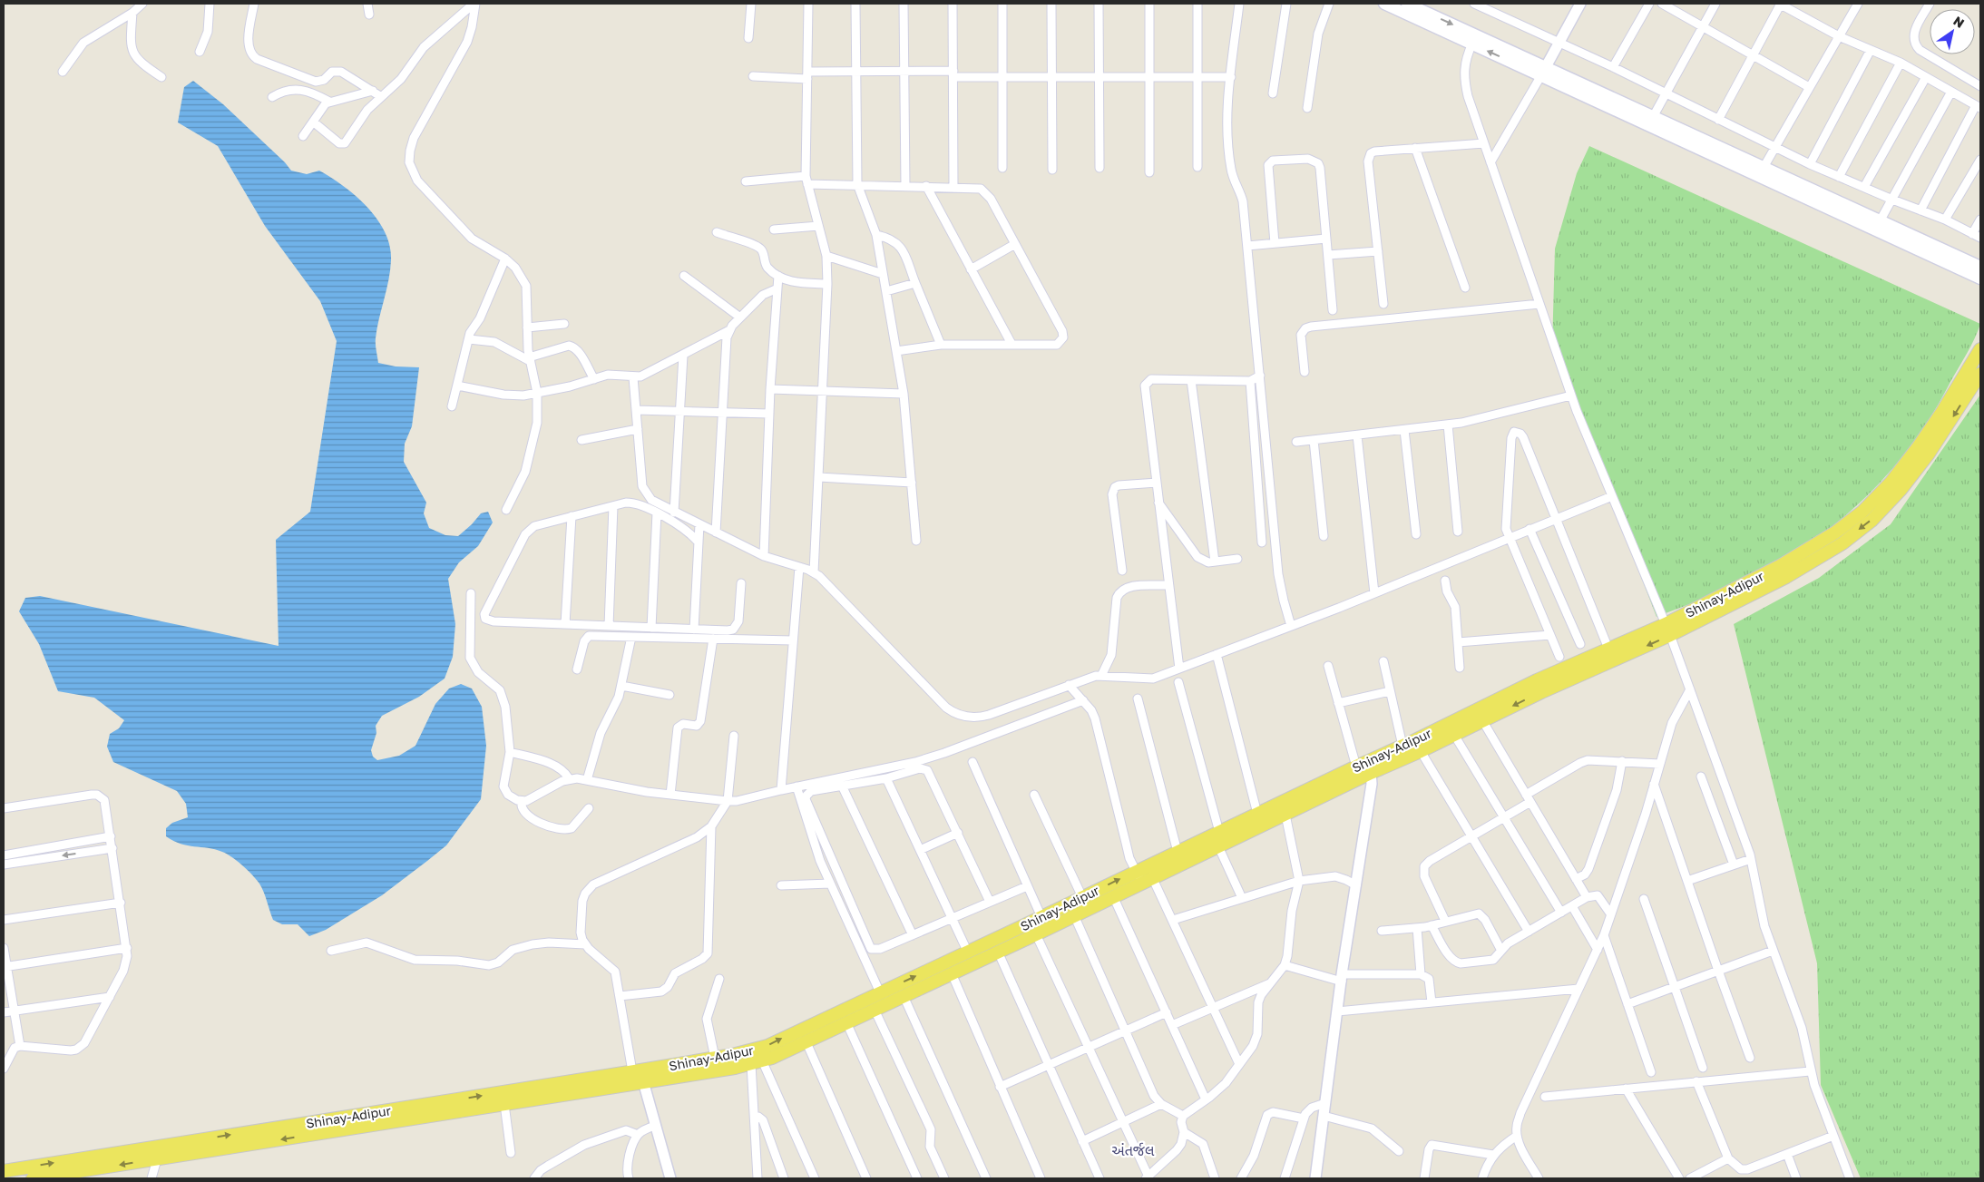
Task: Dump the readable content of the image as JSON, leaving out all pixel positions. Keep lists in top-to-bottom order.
{
  "streets": {
    "main road": ["Shinay-Adipur"]
  },
  "districts": ["અંતર્જલ"],
  "north": "top right"
}
